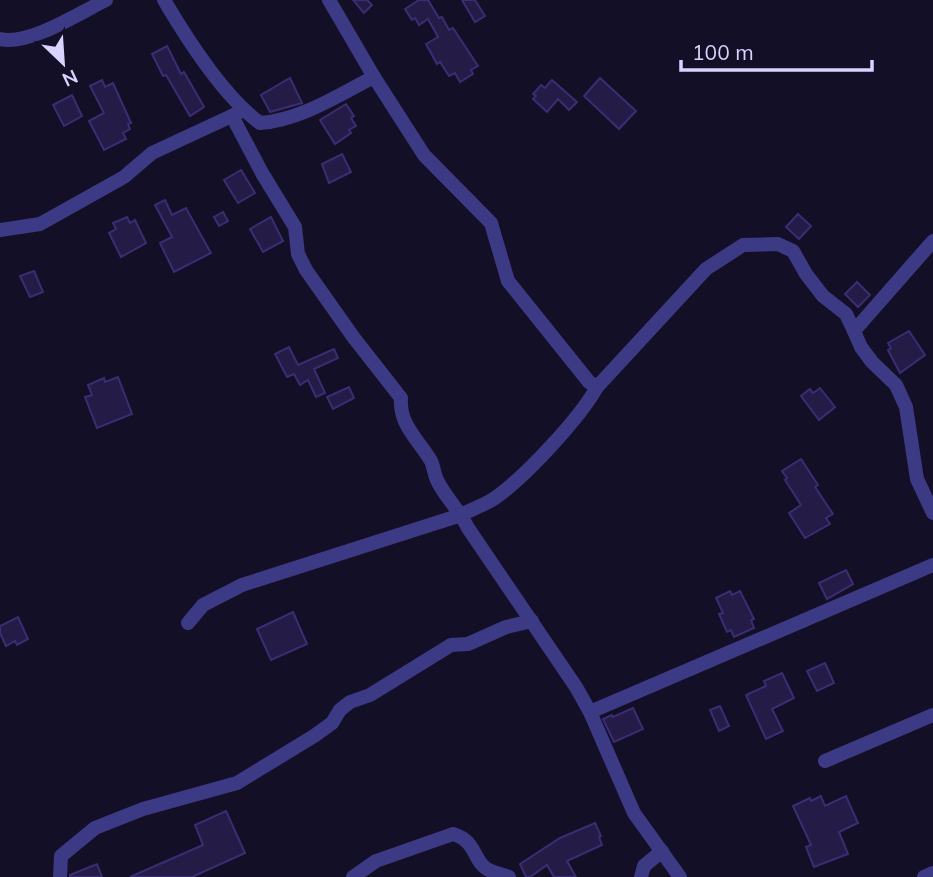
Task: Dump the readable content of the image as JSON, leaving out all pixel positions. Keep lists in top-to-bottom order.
{
  "scale_bar": "100 m",
  "north": "bottom right"
}
